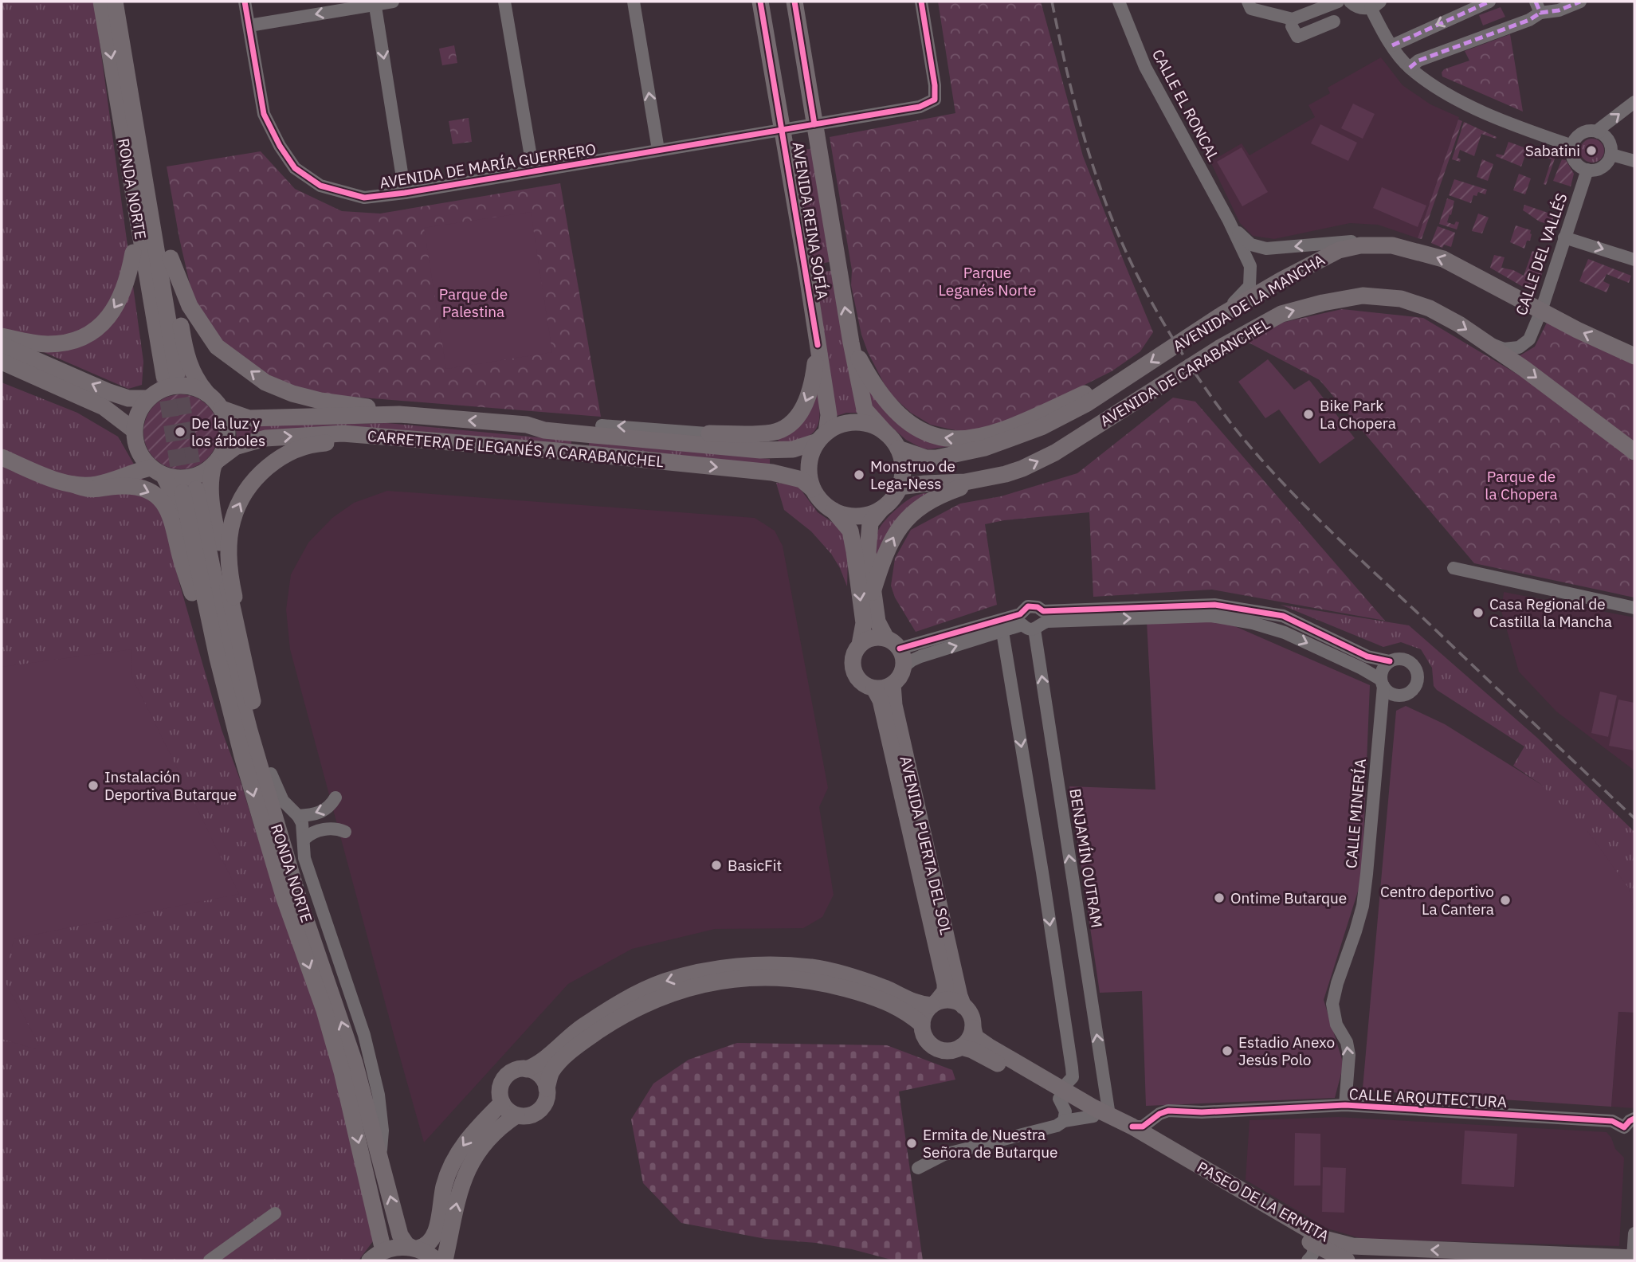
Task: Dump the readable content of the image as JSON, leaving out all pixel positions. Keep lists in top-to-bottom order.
{
  "streets": {
    "main road": [
      "RONDA NORTE",
      "AVENIDA REINA SOFÍA",
      "AVENIDA DE LA MANCHA",
      "AVENIDA DE CARABANCHEL",
      "CARRETERA DE LEGANÉS A CARABANCHEL",
      "AVENIDA PUERTA DEL SOL",
      "PASEO DE LA ERMITA"
    ],
    "street": [
      "CALLE EL RONCAL",
      "AVENIDA DE MARÍA GUERRERO",
      "CALLE DEL VALLÉS",
      "CALLE MINERÍA",
      "BENJAMÍN OUTRAM",
      "CALLE ARQUITECTURA"
    ]
  },
  "crossings": [
    ["CALLE EL RONCAL", "AVENIDA DE LA MANCHA"],
    ["AVENIDA DE MARÍA GUERRERO", "AVENIDA REINA SOFÍA"],
    ["RONDA NORTE", "CARRETERA DE LEGANÉS A CARABANCHEL"],
    ["AVENIDA REINA SOFÍA", "AVENIDA DE LA MANCHA"],
    ["AVENIDA REINA SOFÍA", "AVENIDA DE CARABANCHEL"],
    ["AVENIDA REINA SOFÍA", "CARRETERA DE LEGANÉS A CARABANCHEL"],
    ["CALLE DEL VALLÉS", "AVENIDA DE LA MANCHA"],
    ["CALLE DEL VALLÉS", "AVENIDA DE CARABANCHEL"],
    ["AVENIDA DE LA MANCHA", "AVENIDA DE CARABANCHEL"],
    ["AVENIDA DE LA MANCHA", "CARRETERA DE LEGANÉS A CARABANCHEL"],
    ["AVENIDA DE CARABANCHEL", "CARRETERA DE LEGANÉS A CARABANCHEL"],
    ["CALLE MINERÍA", "CALLE ARQUITECTURA"],
    ["AVENIDA PUERTA DEL SOL", "PASEO DE LA ERMITA"],
    ["BENJAMÍN OUTRAM", "PASEO DE LA ERMITA"],
    ["CALLE ARQUITECTURA", "PASEO DE LA ERMITA"]
  ],
  "one_way": ["AVENIDA DE LA MANCHA", "AVENIDA DE CARABANCHEL", "CALLE MINERÍA"],
  "parks": ["Parque Leganés Norte", "Parque de Palestina", "Parque de la Chopera"],
  "places": [
    "Sabatini",
    "Bike Park La Chopera",
    "De la luz y los árboles",
    "Monstruo de Lega-Ness",
    "Casa Regional de Castilla la Mancha",
    "Instalación Deportiva Butarque",
    "BasicFit",
    "Ontime Butarque",
    "Centro deportivo La Cantera",
    "Estadio Anexo Jesús Polo",
    "Ermita de Nuestra Señora de Butarque"
  ]
}
